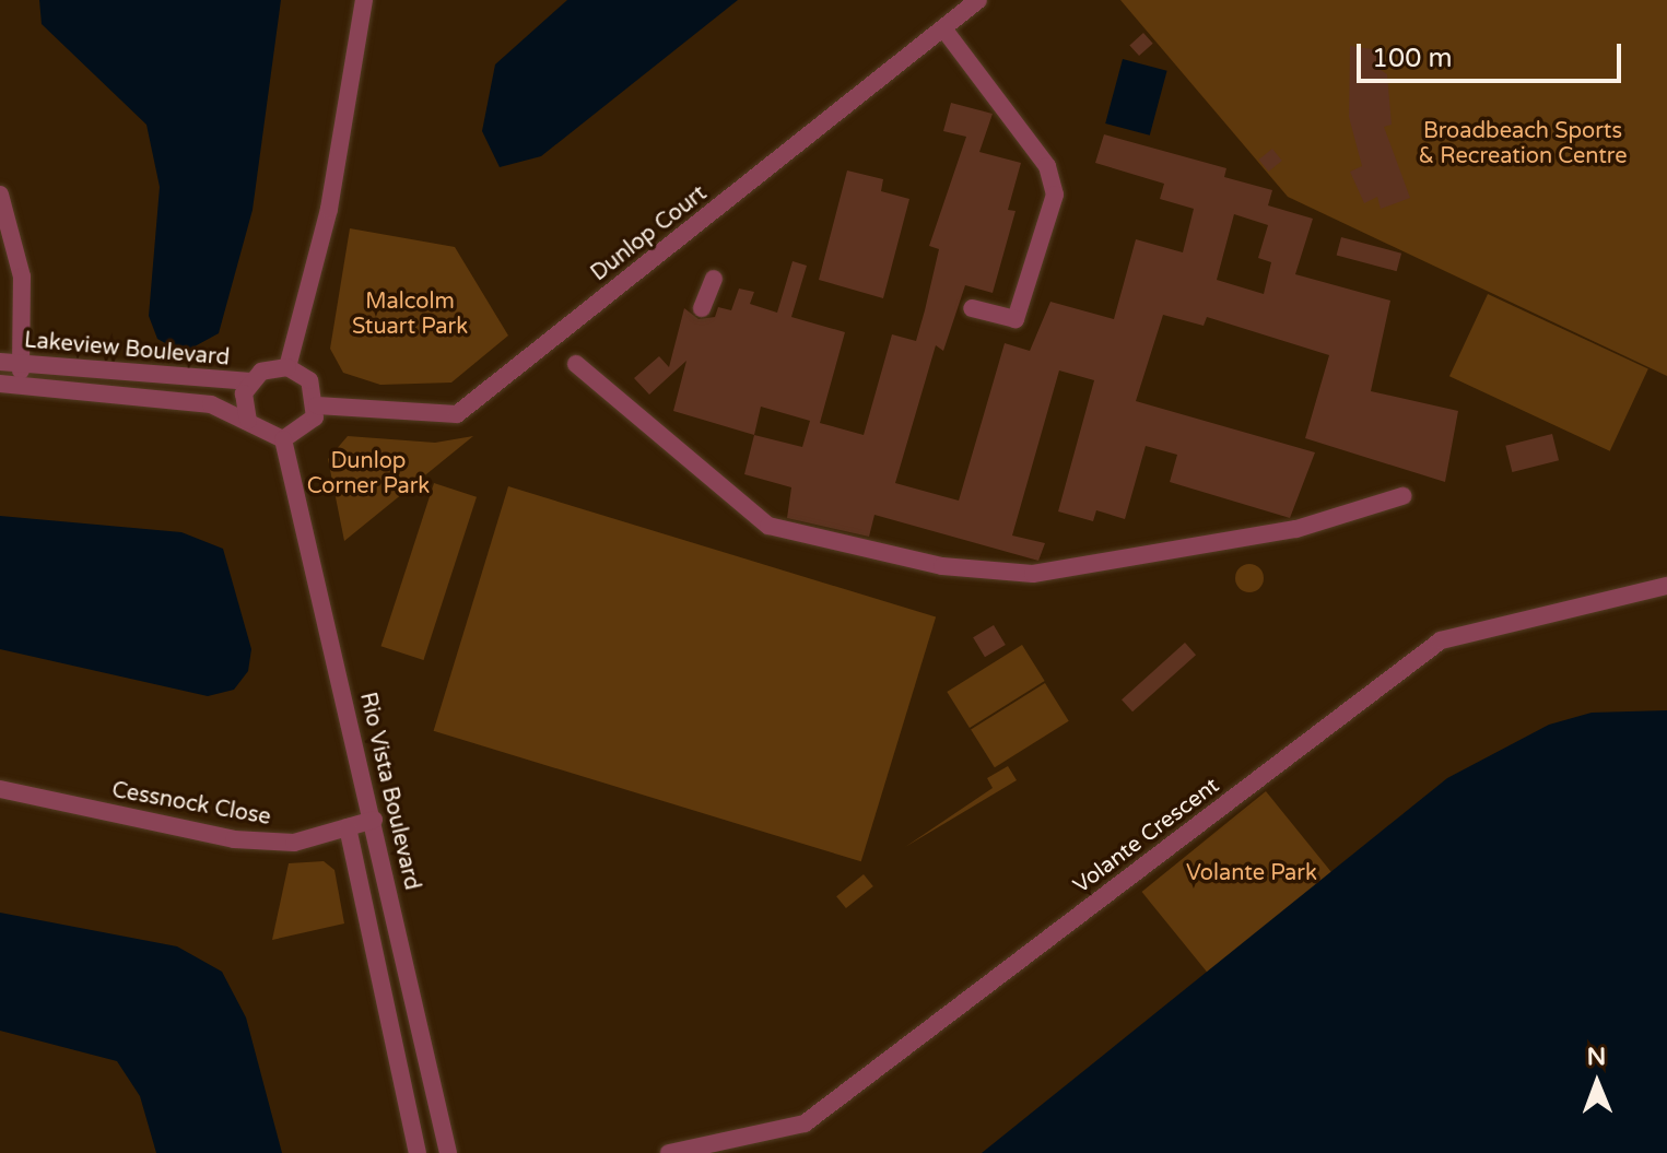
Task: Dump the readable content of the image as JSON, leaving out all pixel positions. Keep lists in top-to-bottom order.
{
  "streets": {
    "street": [
      "Dunlop Court",
      "Lakeview Boulevard",
      "Rio Vista Boulevard",
      "Cessnock Close",
      "Volante Crescent"
    ]
  },
  "crossings": [
    ["Dunlop Court", "Lakeview Boulevard"],
    ["Dunlop Court", "Rio Vista Boulevard"],
    ["Lakeview Boulevard", "Rio Vista Boulevard"],
    ["Rio Vista Boulevard", "Cessnock Close"]
  ],
  "parks": [
    "Broadbeach Sports & Recreation Centre",
    "Malcolm Stuart Park",
    "Dunlop Corner Park",
    "Volante Park"
  ],
  "scale_bar": "100 m",
  "north": "top"
}
